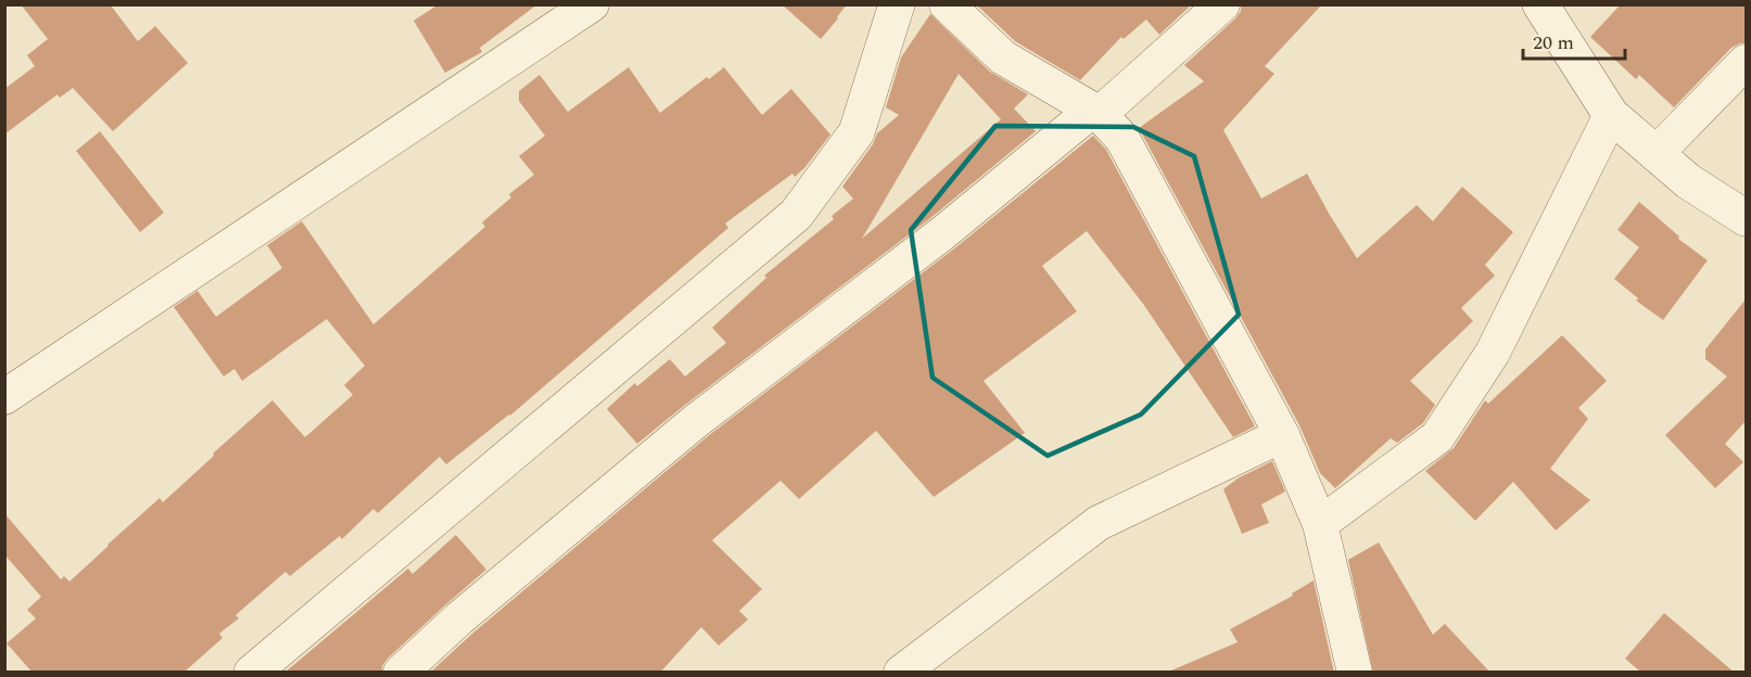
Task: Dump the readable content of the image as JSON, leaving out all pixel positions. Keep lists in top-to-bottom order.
{
  "scale_bar": "20 m"
}
